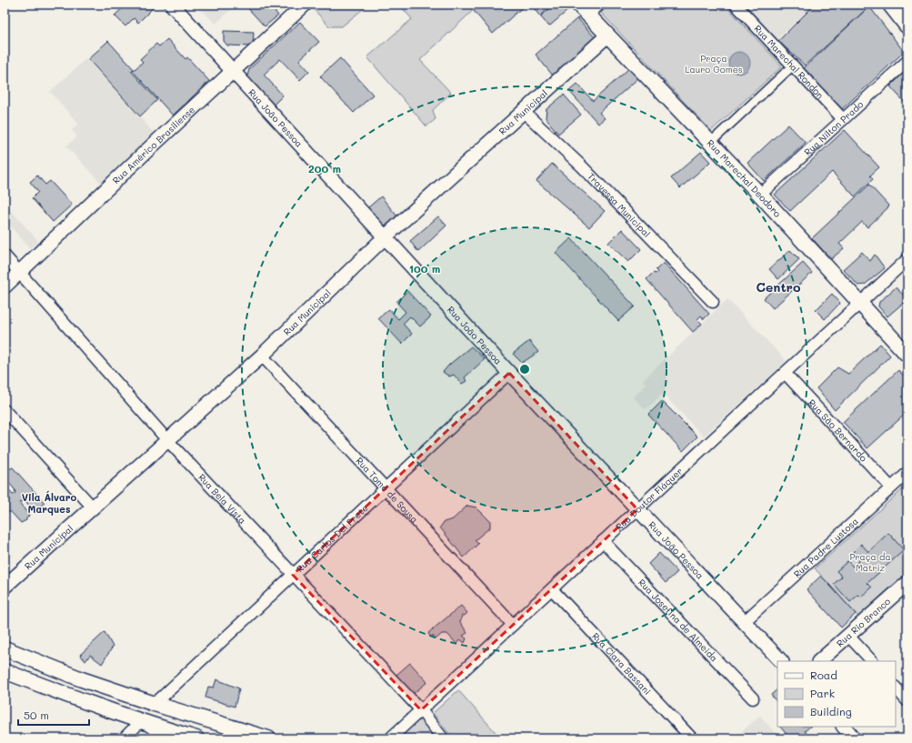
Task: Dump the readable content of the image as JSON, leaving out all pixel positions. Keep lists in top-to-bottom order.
{
  "streets": {
    "main road": ["Rua Marechal Deodoro"],
    "street": [
      "Rua Marechal Rondon",
      "Rua Municipal",
      "Rua João Pessoa",
      "Rua Nílton Prado",
      "Rua Américo Brasiliense",
      "Travessa Municipal",
      "Rua São Bernardo",
      "Rua Tomé de Sousa",
      "Rua Bela Vista",
      "Rua Doutor Fláquer",
      "Rua Carlos Del Prete",
      "Rua Padre Lustosa",
      "Rua Josefina de Almeida",
      "Rua Rio Branco",
      "Rua Clara Bassani"
    ]
  },
  "crossings": [
    ["Rua Marechal Rondon", "Rua Nílton Prado"],
    ["Rua Municipal", "Rua João Pessoa"],
    ["Rua Municipal", "Rua Marechal Deodoro"],
    ["Rua Municipal", "Travessa Municipal"],
    ["Rua Municipal", "Rua Tomé de Sousa"],
    ["Rua Municipal", "Rua Bela Vista"],
    ["Rua João Pessoa", "Rua Américo Brasiliense"],
    ["Rua João Pessoa", "Rua Doutor Fláquer"],
    ["Rua João Pessoa", "Rua Carlos Del Prete"],
    ["Rua João Pessoa", "Rua Padre Lustosa"],
    ["Rua Nílton Prado", "Rua Marechal Deodoro"],
    ["Rua Américo Brasiliense", "Rua Bela Vista"],
    ["Rua Marechal Deodoro", "Rua Doutor Fláquer"],
    ["Rua São Bernardo", "Rua Doutor Fláquer"],
    ["Rua São Bernardo", "Rua Padre Lustosa"],
    ["Rua Tomé de Sousa", "Rua Doutor Fláquer"],
    ["Rua Tomé de Sousa", "Rua Carlos Del Prete"],
    ["Rua Bela Vista", "Rua Doutor Fláquer"],
    ["Rua Bela Vista", "Rua Carlos Del Prete"],
    ["Rua Doutor Fláquer", "Rua Josefina de Almeida"],
    ["Rua Doutor Fláquer", "Rua Clara Bassani"]
  ],
  "districts": ["Centro", "Vila Álvaro Marques"],
  "parks": ["Praça Lauro Gomes", "Praça da Matriz"],
  "legend": ["Road", "Park", "Building"],
  "scale_bar": "50 m",
  "rings": ["200 m", "100 m"]
}
